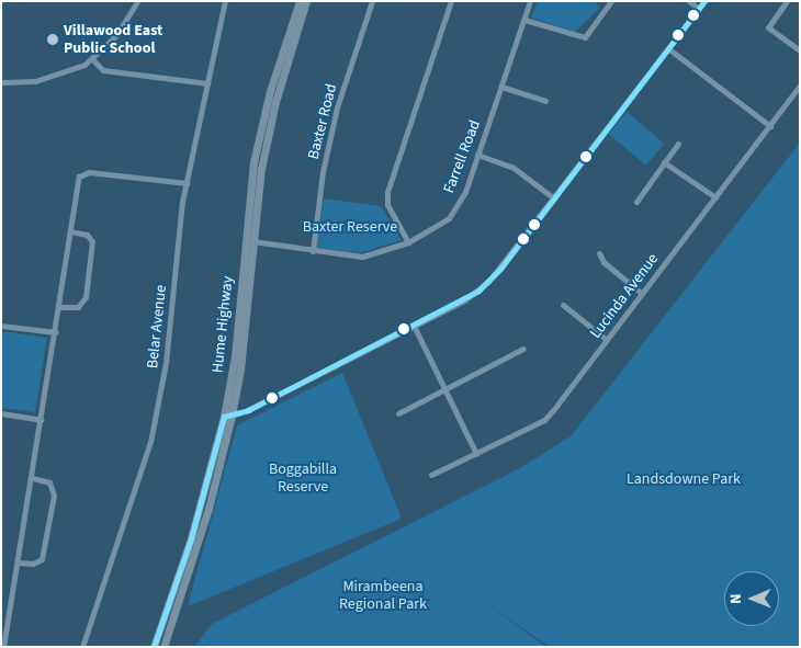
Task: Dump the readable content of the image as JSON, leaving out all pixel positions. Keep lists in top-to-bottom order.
{
  "streets": {
    "highway": ["Hume Highway"],
    "street": [
      "Baxter Road",
      "Farrell Road",
      "Lucinda Avenue",
      "Belar Avenue"
    ]
  },
  "crossings": [
    ["Baxter Road", "Farrell Road"],
    ["Farrell Road", "Hume Highway"]
  ],
  "parks": [
    "Baxter Reserve",
    "Boggabilla Reserve",
    "Landsdowne Park",
    "Mirambeena Regional Park"
  ],
  "places": ["Villawood East Public School"],
  "north": "left"
}
